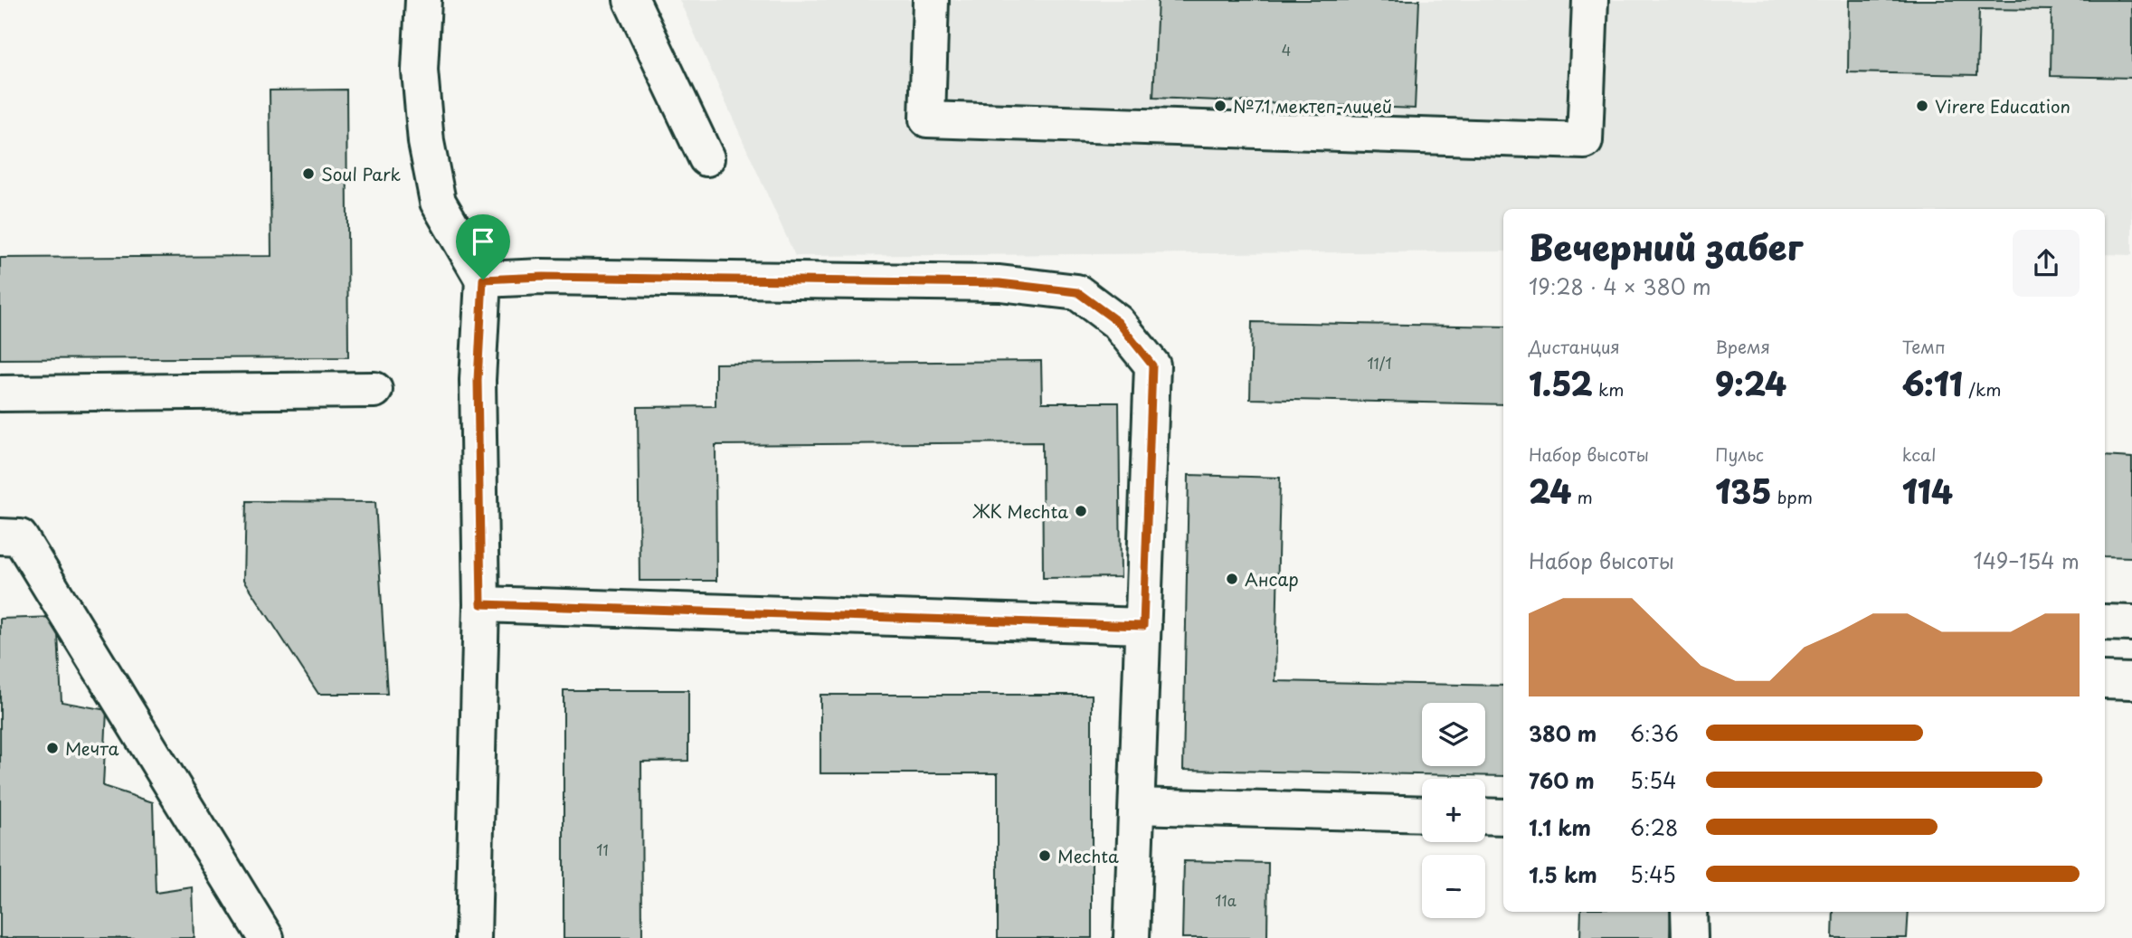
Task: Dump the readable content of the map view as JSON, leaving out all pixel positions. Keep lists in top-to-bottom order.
{
  "places": [
    "№71 мектеп-лицей",
    "Virere Education",
    "Soul Park",
    "ЖК Mechta",
    "Ансар",
    "Мечта",
    "Mechta"
  ],
  "house_numbers": [
    "4",
    "11/1",
    "11",
    "11а"
  ],
  "page": {
    "heading": ["Вечерний забег", "19:28 · 4 × 380 m"],
    "stats": [
      ["Дистанция", "1.52 km"],
      ["Время", "9:24"],
      ["Темп", "6:11 /km"],
      ["Набор высоты", "24 m"],
      ["Пульс", "135 bpm"],
      ["kcal", "114"]
    ],
    "chart": ["Набор высоты", "149–154 m"],
    "map_buttons": ["+", "−"],
    "list": [
      {
        "name": "380 m",
        "note": "6:36"
      },
      {
        "name": "760 m",
        "note": "5:54"
      },
      {
        "name": "1.1 km",
        "note": "6:28"
      },
      {
        "name": "1.5 km",
        "note": "5:45"
      }
    ]
  }
}
